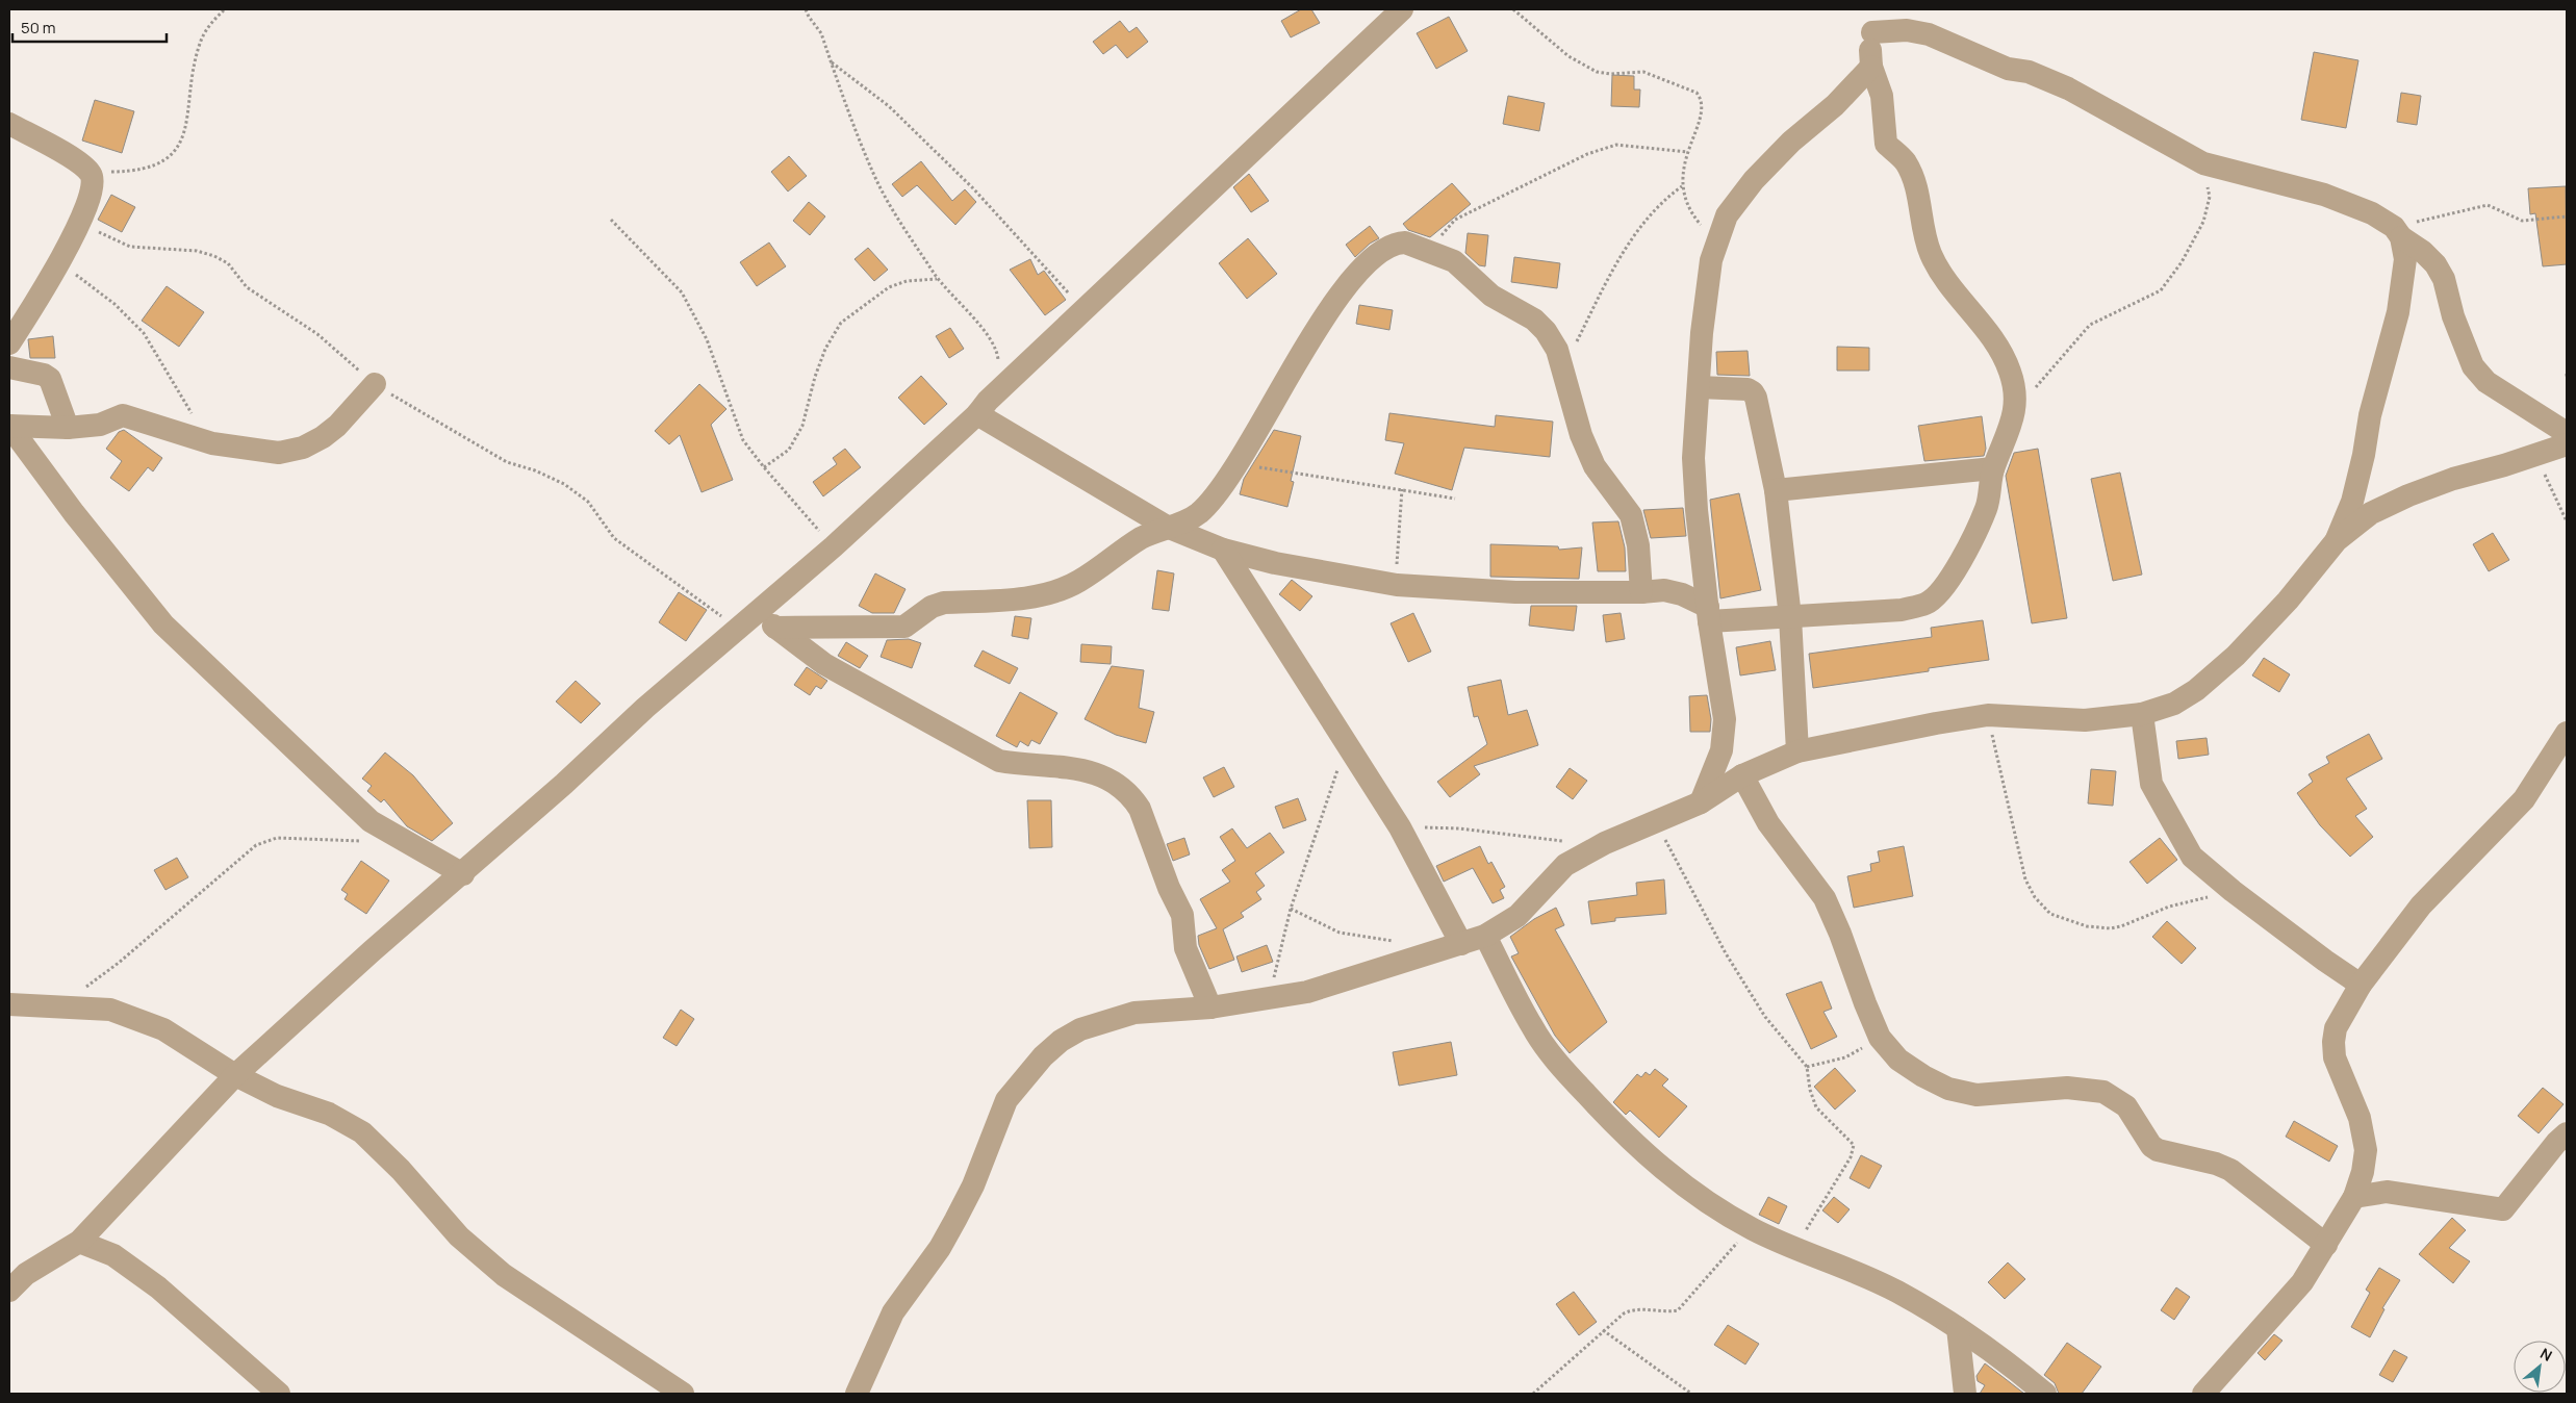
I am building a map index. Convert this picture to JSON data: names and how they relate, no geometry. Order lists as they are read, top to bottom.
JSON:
{
  "scale_bar": "50 m",
  "north": "top right"
}
